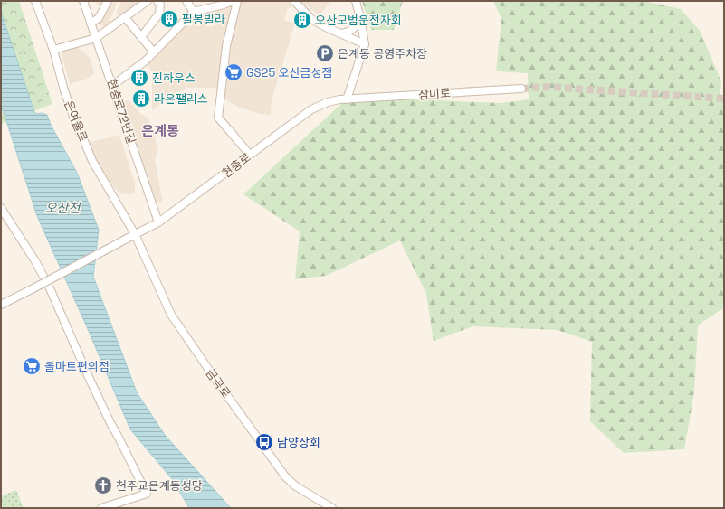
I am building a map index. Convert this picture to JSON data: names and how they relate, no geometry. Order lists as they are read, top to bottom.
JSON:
{
  "streets": {
    "street": [
      "삼미로",
      "현충로72번길",
      "은여울로",
      "현충로",
      "금곡로"
    ]
  },
  "crossings": [
    ["삼미로", "현충로"],
    ["현충로72번길", "현충로"],
    ["은여울로", "현충로"],
    ["은여울로", "금곡로"],
    ["현충로", "금곡로"]
  ],
  "districts": ["은계동"],
  "water": ["오산천"],
  "places": {
    "building": [
      "필봉빌라",
      "오산모범운전자회",
      "진하우스",
      "라온팰리스"
    ],
    "parking": ["은계동 공영주차장"],
    "supermarket": ["GS25 오산금성점", "올마트편의점"],
    "bus stop": ["남양상회"],
    "church": ["천주교은계동성당"]
  }
}
